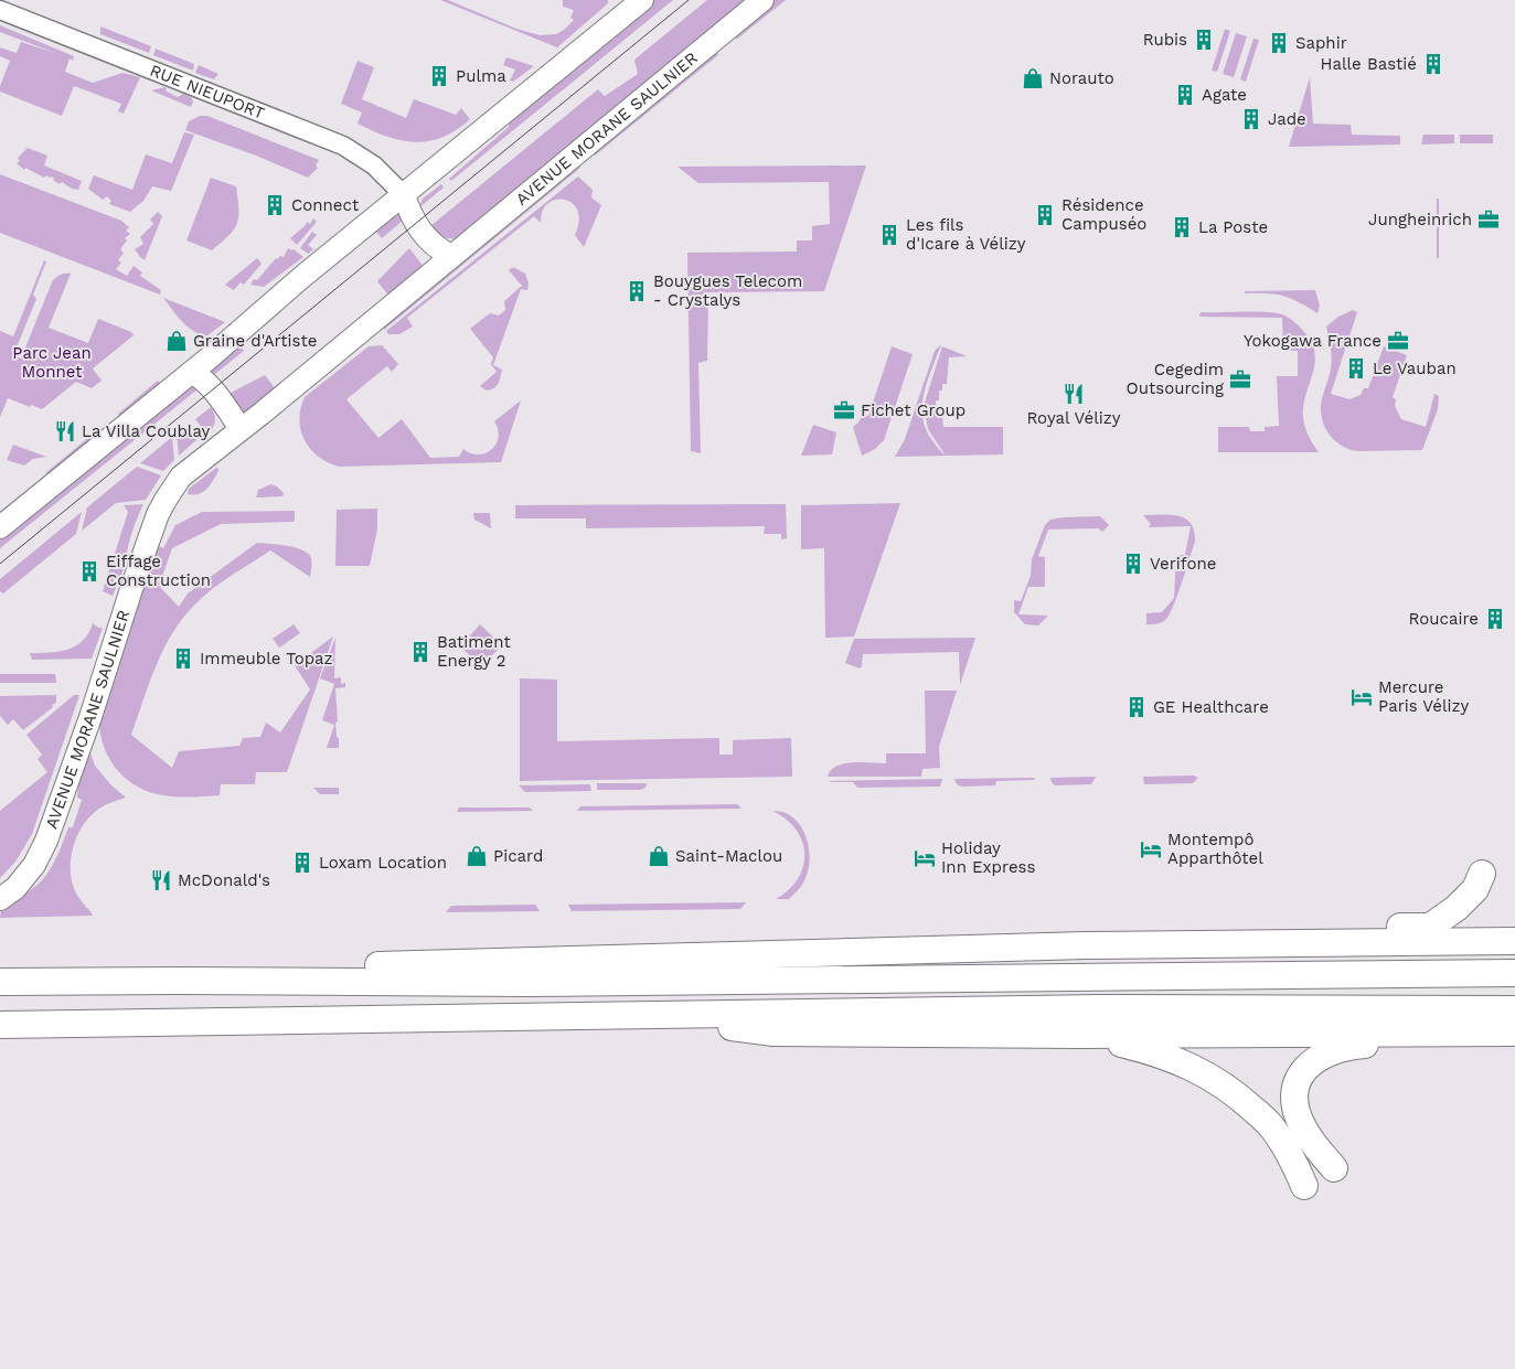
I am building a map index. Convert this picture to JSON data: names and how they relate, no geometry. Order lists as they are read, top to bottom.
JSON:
{
  "streets": {
    "main road": ["AVENUE MORANE SAULNIER"],
    "street": ["RUE NIEUPORT"]
  },
  "parks": ["Parc Jean Monnet"],
  "places": {
    "building": [
      "Rubis",
      "Saphir",
      "Halle Bastié",
      "Pulma",
      "Agate",
      "Jade",
      "Connect",
      "Résidence Campuséo",
      "La Poste",
      "Les fils d'Icare à Vélizy",
      "Bouygues Telecom - Crystalys",
      "Le Vauban",
      "Verifone",
      "Eiffage Construction",
      "Roucaire",
      "Batiment Energy 2",
      "Immeuble Topaz",
      "GE Healthcare",
      "Loxam Location"
    ],
    "shop": [
      "Norauto",
      "Graine d'Artiste",
      "Picard",
      "Saint-Maclou"
    ],
    "office": [
      "Jungheinrich",
      "Yokogawa France",
      "Cegedim Outsourcing",
      "Fichet Group"
    ],
    "restaurant": ["Royal Vélizy", "La Villa Coublay", "McDonald's"],
    "hotel": ["Mercure Paris Vélizy", "Montempô Apparthôtel", "Holiday Inn Express"]
  }
}
